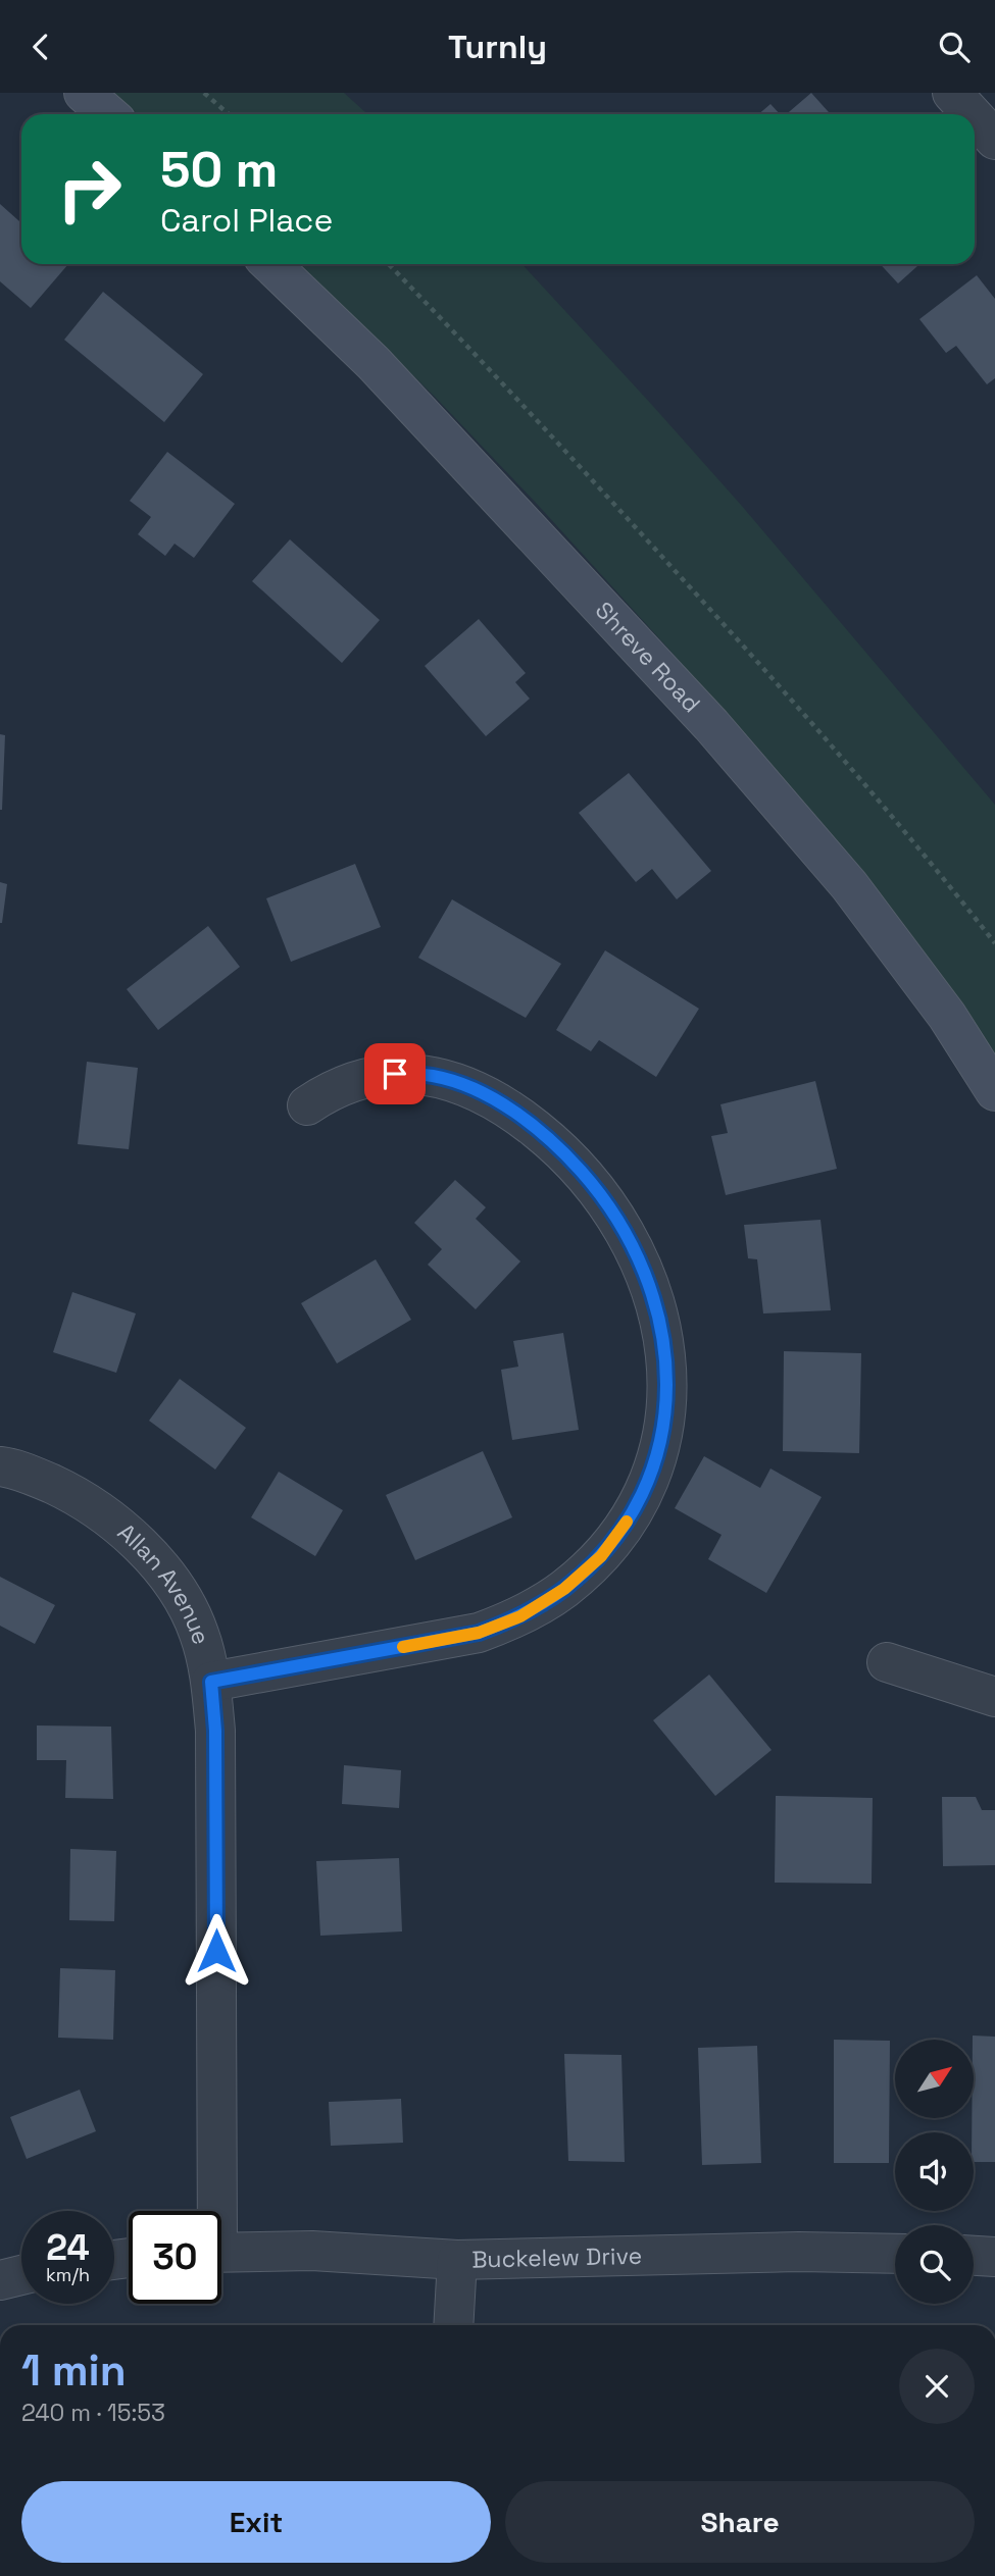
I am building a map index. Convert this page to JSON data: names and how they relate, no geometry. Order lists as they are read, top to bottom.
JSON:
{
  "streets": {
    "main road": ["Shreve Road"],
    "street": ["Allan Avenue", "Buckelew Drive"]
  },
  "north": "top right",
  "page": {
    "header": "Turnly",
    "turn": ["50 m", "Carol Place"],
    "speed": "24 km/h",
    "limit": "30",
    "heading": ["1 min", "240 m · 15:53"],
    "buttons": ["Exit", "Share"]
  }
}
